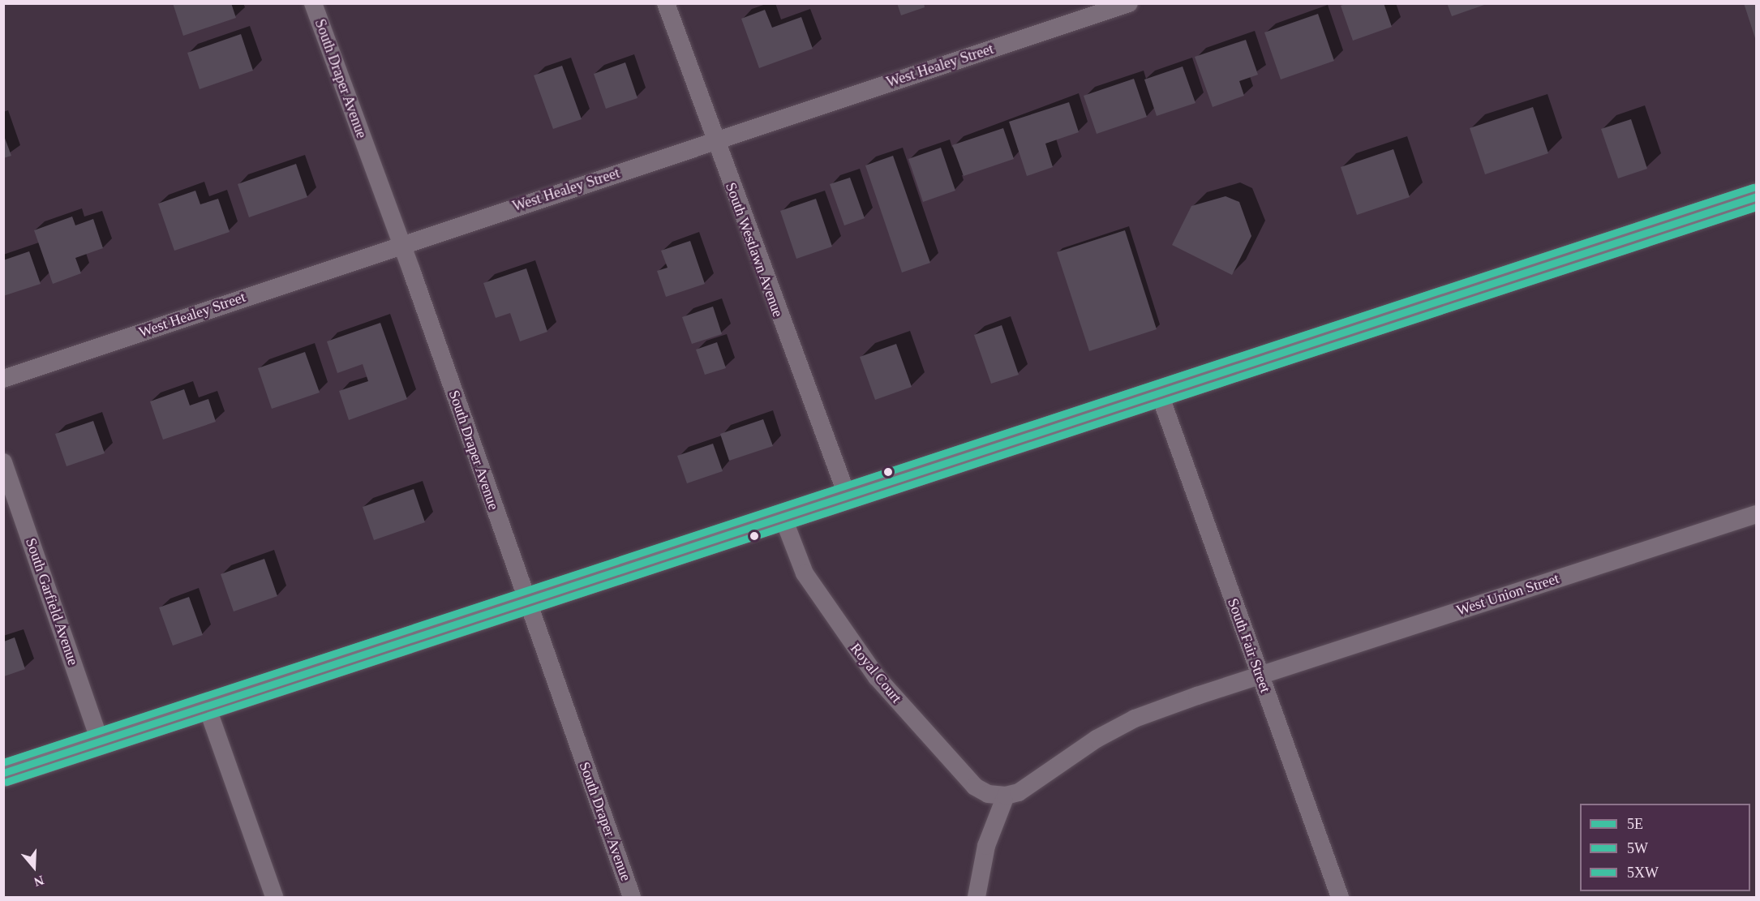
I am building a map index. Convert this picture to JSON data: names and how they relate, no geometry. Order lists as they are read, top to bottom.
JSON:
{
  "streets": {
    "street": [
      "West Healey Street",
      "South Draper Avenue",
      "South Westlawn Avenue",
      "West Union Street",
      "South Garfield Avenue",
      "South Fair Street",
      "Royal Court"
    ]
  },
  "crossings": [
    ["West Healey Street", "South Draper Avenue"],
    ["West Healey Street", "South Westlawn Avenue"],
    ["West Union Street", "South Fair Street"]
  ],
  "lines": ["transit line 5XW", "transit line 5E", "transit line 5W"],
  "legend": ["5E", "5W", "5XW"],
  "north": "bottom"
}
